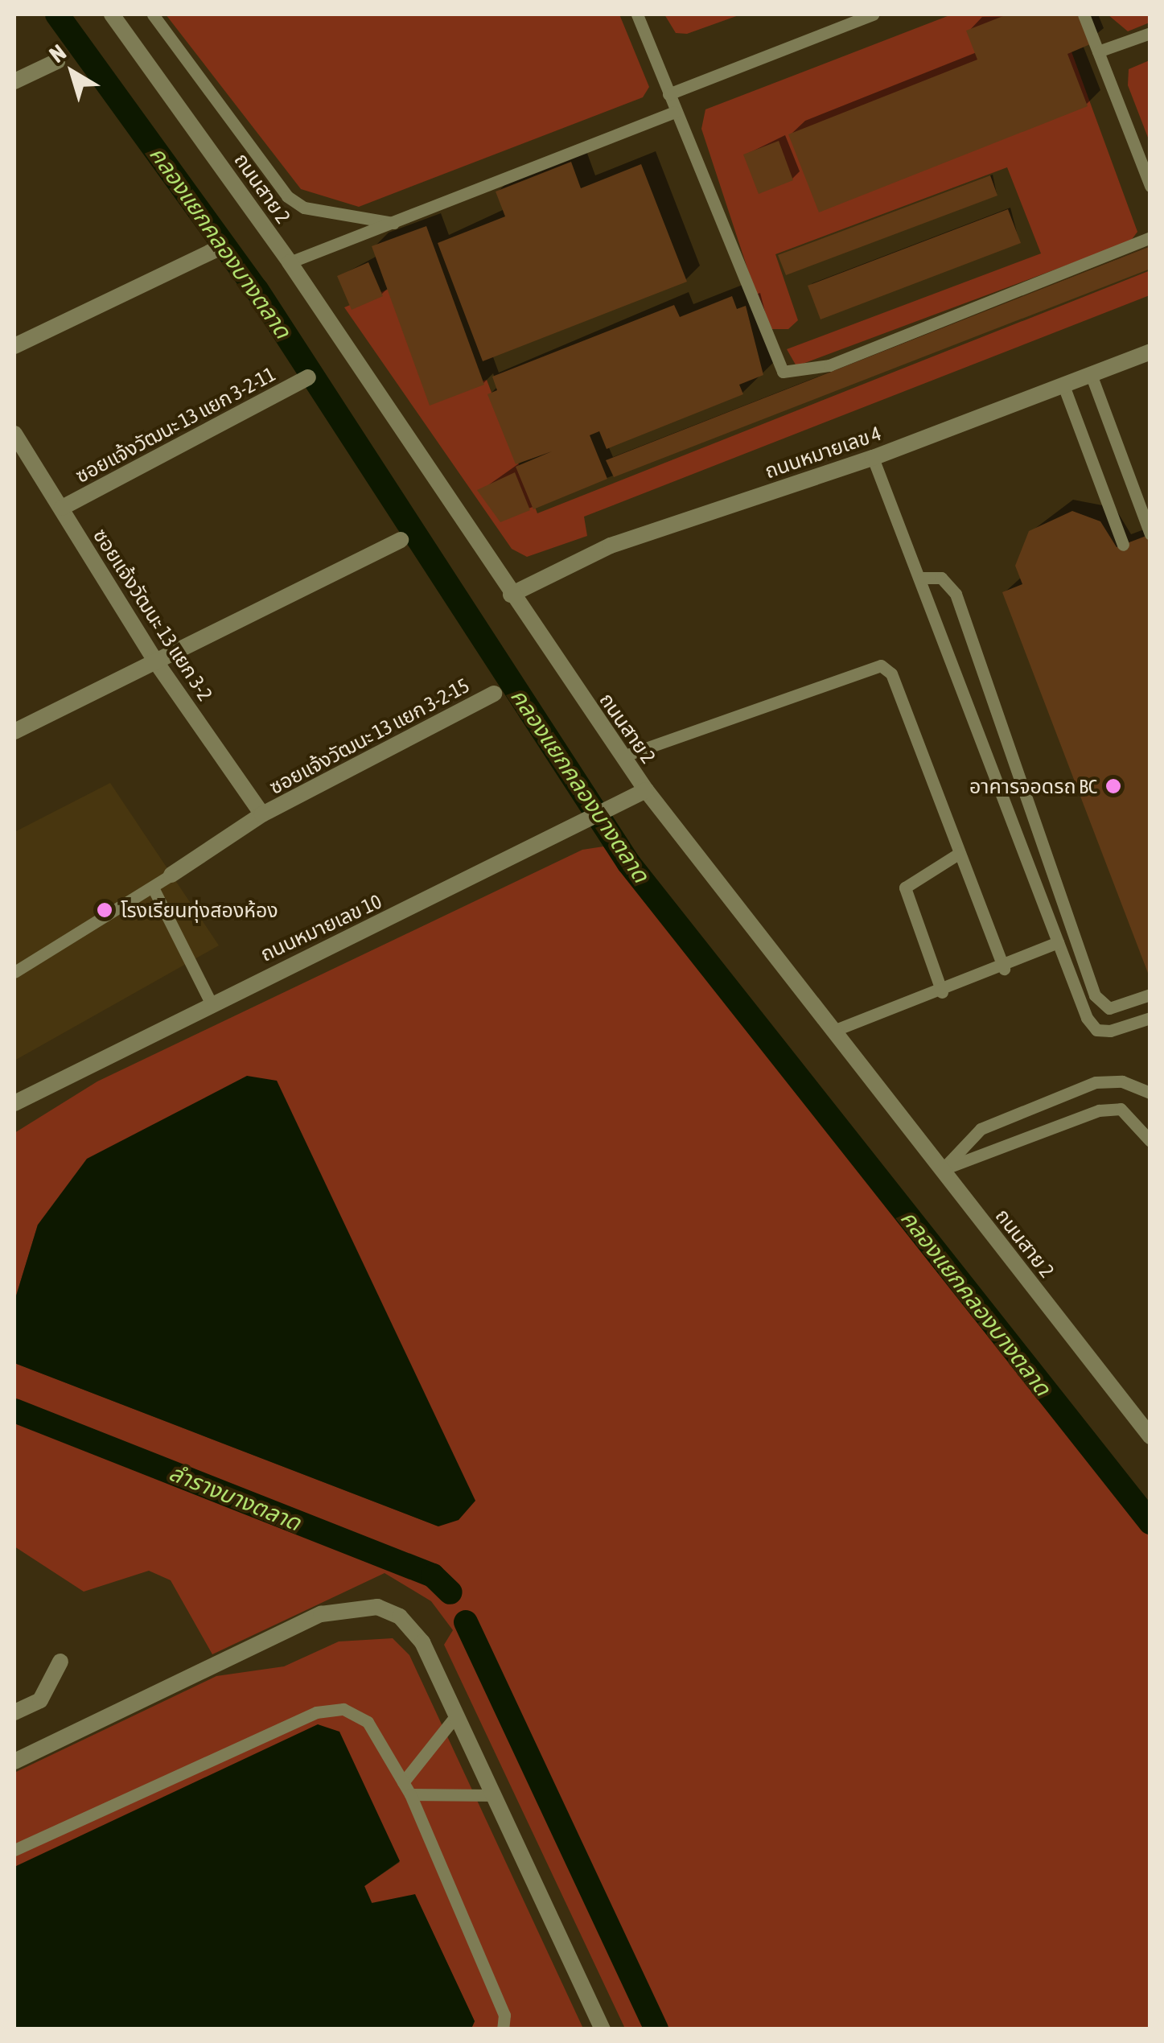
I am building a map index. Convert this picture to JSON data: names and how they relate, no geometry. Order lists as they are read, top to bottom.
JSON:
{
  "streets": {
    "street": [
      "ถนนสาย 2",
      "ซอยแจ้งวัฒนะ 13 แยก 3-2-11",
      "ถนนหมายเลข 4",
      "ซอยแจ้งวัฒนะ 13 แยก 3-2",
      "ซอยแจ้งวัฒนะ 13 แยก 3-2-15",
      "ถนนหมายเลข 10"
    ]
  },
  "crossings": [
    ["ถนนสาย 2", "ถนนหมายเลข 4"],
    ["ถนนสาย 2", "ถนนหมายเลข 10"],
    ["ซอยแจ้งวัฒนะ 13 แยก 3-2-11", "ซอยแจ้งวัฒนะ 13 แยก 3-2"],
    ["ซอยแจ้งวัฒนะ 13 แยก 3-2", "ซอยแจ้งวัฒนะ 13 แยก 3-2-15"]
  ],
  "water": ["คลองแยกคลองบางตลาด", "ลำรางบางตลาด"],
  "places": ["อาคารจอดรถ BC", "โรงเรียนทุ่งสองห้อง"],
  "north": "top left"
}
